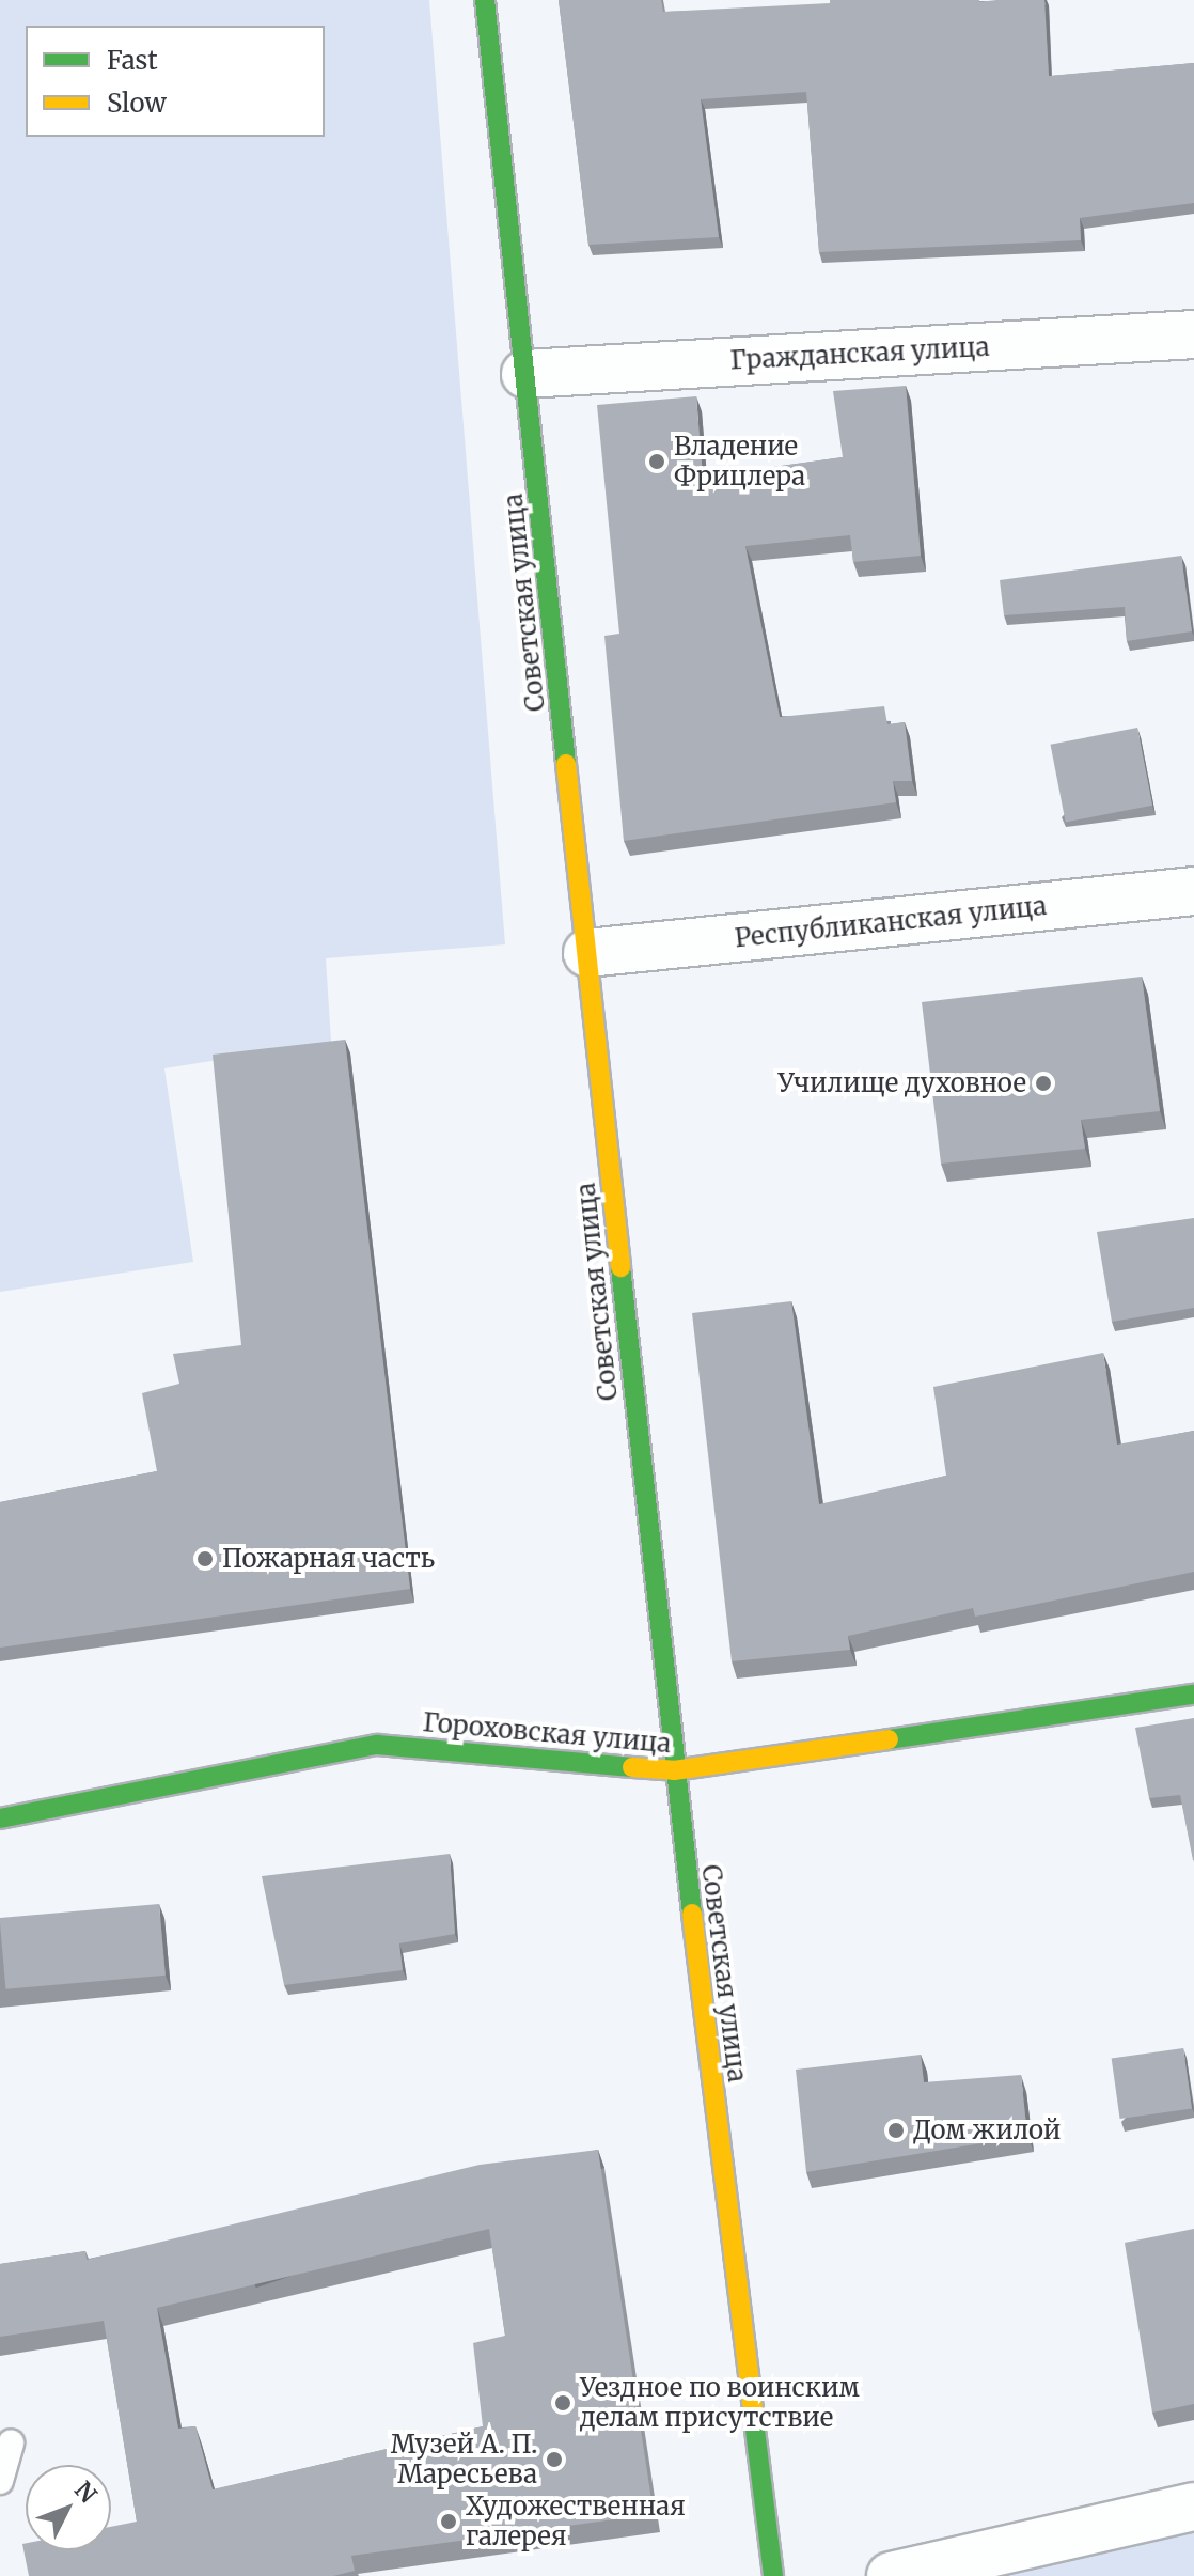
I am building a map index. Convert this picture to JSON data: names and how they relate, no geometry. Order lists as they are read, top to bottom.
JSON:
{
  "streets": {
    "street": [
      "Гражданская улица",
      "Советская улица",
      "Республиканская улица",
      "Гороховская улица"
    ]
  },
  "crossings": [
    ["Гражданская улица", "Советская улица"],
    ["Советская улица", "Республиканская улица"],
    ["Советская улица", "Гороховская улица"]
  ],
  "places": [
    "Владение Фрицлера",
    "Училище духовное",
    "Пожарная часть",
    "Дом жилой",
    "Уездное по воинским делам присутствие",
    "Музей А. П. Маресьева",
    "Художественная галерея"
  ],
  "legend": ["Fast", "Slow"],
  "north": "top right"
}
